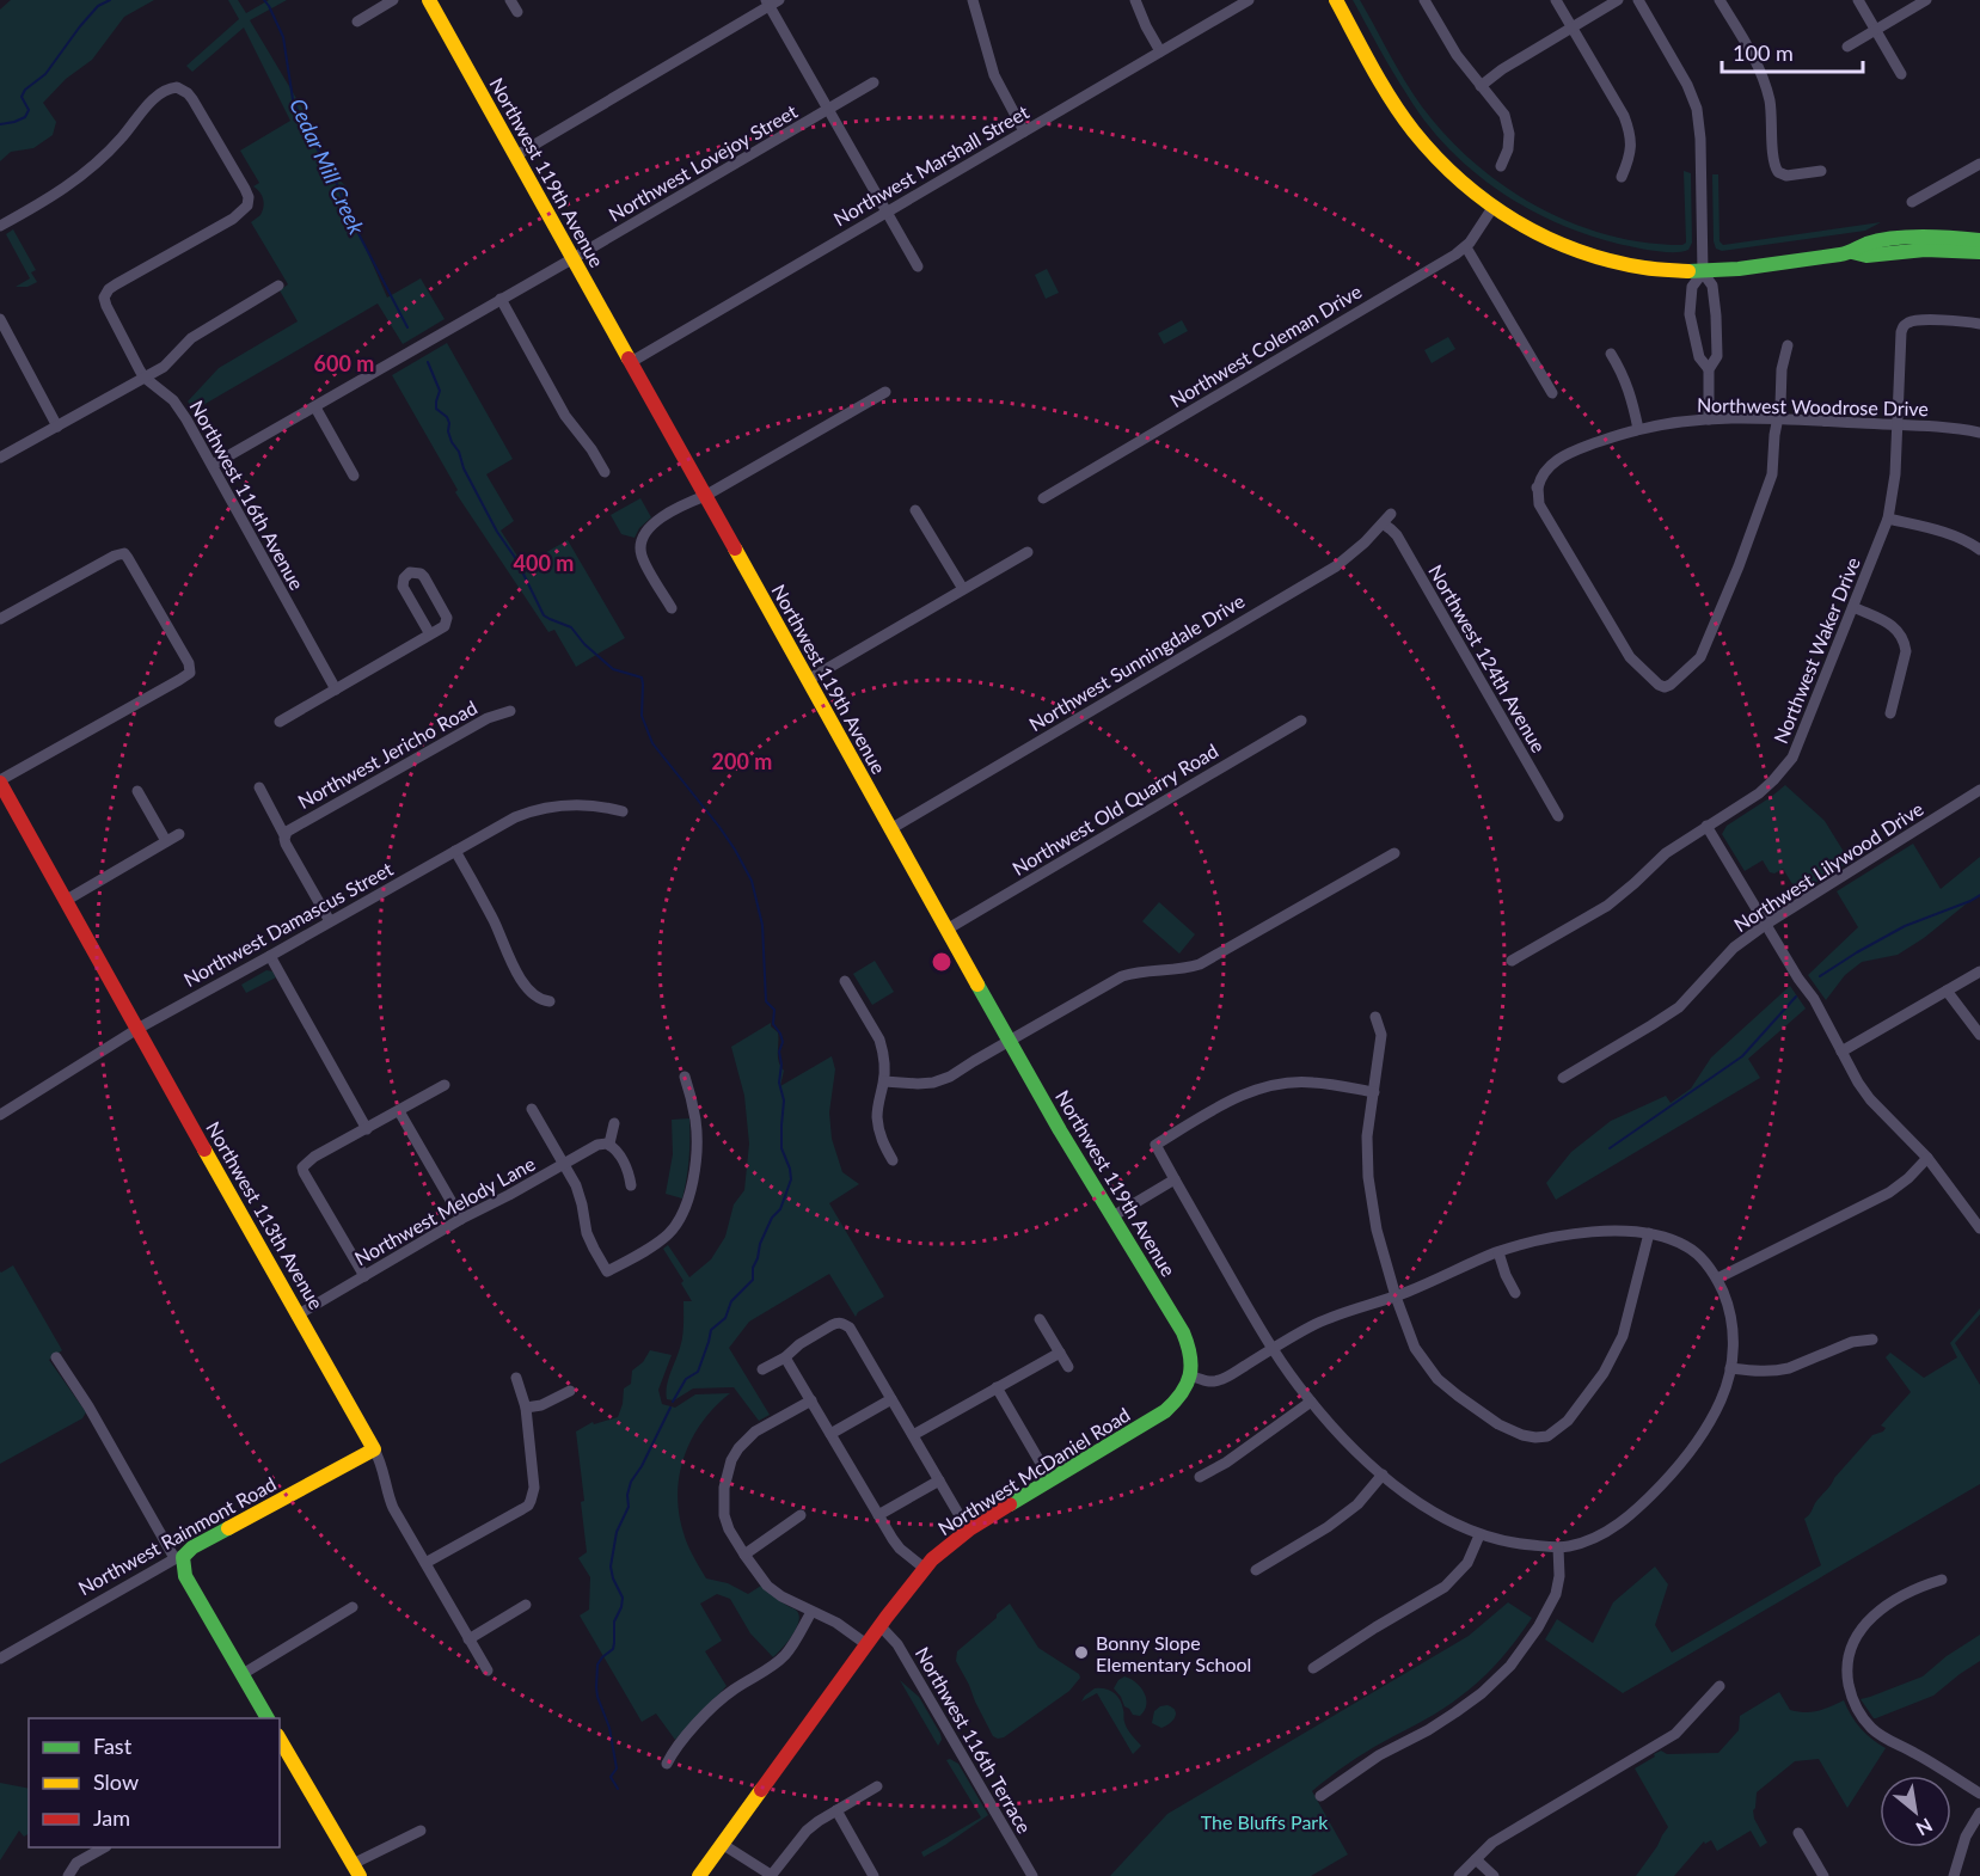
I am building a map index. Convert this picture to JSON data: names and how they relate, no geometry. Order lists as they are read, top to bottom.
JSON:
{
  "streets": {
    "street": [
      "Northwest Lovejoy Street",
      "Northwest Marshall Street",
      "Northwest 119th Avenue",
      "Northwest Coleman Drive",
      "Northwest Woodrose Drive",
      "Northwest 116th Avenue",
      "Northwest Waker Drive",
      "Northwest 124th Avenue",
      "Northwest Sunningdale Drive",
      "Northwest Jericho Road",
      "Northwest Old Quarry Road",
      "Northwest Lilywood Drive",
      "Northwest Damascus Street",
      "Northwest Melody Lane",
      "Northwest 113th Avenue",
      "Northwest McDaniel Road",
      "Northwest Rainmont Road",
      "Northwest 116th Terrace"
    ]
  },
  "crossings": [
    ["Northwest Lovejoy Street", "Northwest 119th Avenue"],
    ["Northwest Lovejoy Street", "Northwest 116th Avenue"],
    ["Northwest Marshall Street", "Northwest 119th Avenue"],
    ["Northwest 119th Avenue", "Northwest Sunningdale Drive"],
    ["Northwest 119th Avenue", "Northwest Old Quarry Road"],
    ["Northwest 119th Avenue", "Northwest McDaniel Road"],
    ["Northwest Woodrose Drive", "Northwest Waker Drive"],
    ["Northwest 124th Avenue", "Northwest Sunningdale Drive"],
    ["Northwest Jericho Road", "Northwest Damascus Street"],
    ["Northwest Damascus Street", "Northwest 113th Avenue"],
    ["Northwest Melody Lane", "Northwest 113th Avenue"],
    ["Northwest 113th Avenue", "Northwest Rainmont Road"],
    ["Northwest McDaniel Road", "Northwest 116th Terrace"]
  ],
  "water": ["Cedar Mill Creek"],
  "parks": ["The Bluffs Park"],
  "places": ["Bonny Slope Elementary School"],
  "legend": ["Fast", "Slow", "Jam"],
  "scale_bar": "100 m",
  "north": "bottom right",
  "rings": ["600 m", "400 m", "200 m"]
}
